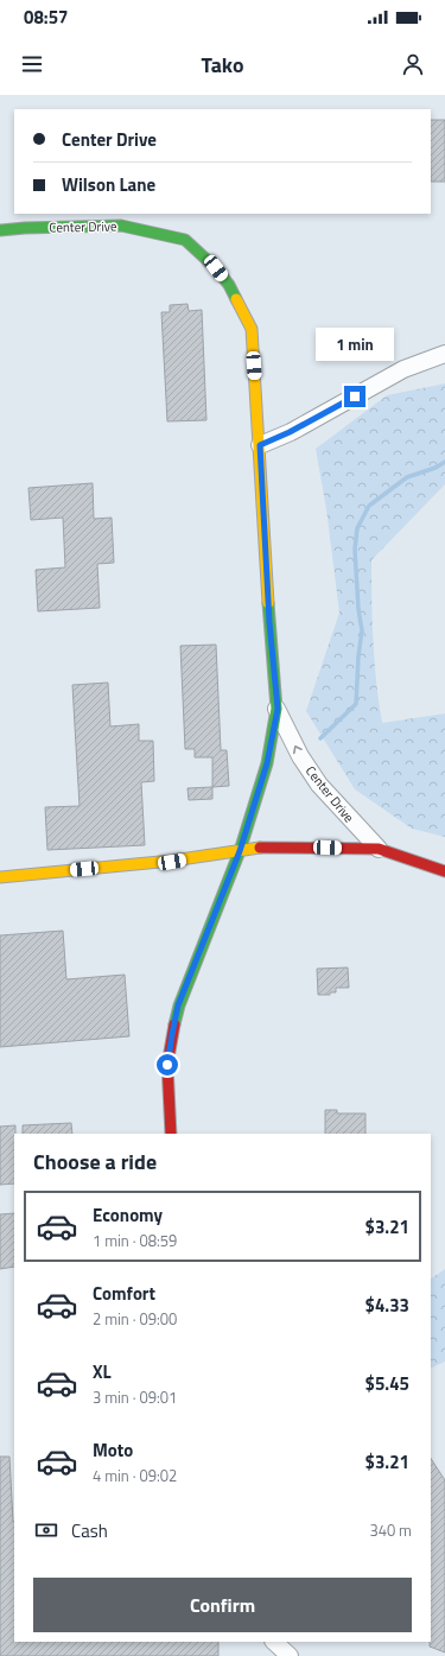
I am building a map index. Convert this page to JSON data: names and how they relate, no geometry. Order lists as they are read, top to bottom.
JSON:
{
  "streets": {
    "street": ["Center Drive"]
  },
  "page": {
    "status": "08:57",
    "header": "Tako",
    "banner": ["Center Drive", "Wilson Lane"],
    "bubble": "1 min",
    "heading": "Choose a ride",
    "list": [
      {
        "name": "Economy",
        "note": "1 min · 08:59",
        "value": "$3.21"
      },
      {
        "name": "Comfort",
        "note": "2 min · 09:00",
        "value": "$4.33"
      },
      {
        "name": "XL",
        "note": "3 min · 09:01",
        "value": "$5.45"
      },
      {
        "name": "Moto",
        "note": "4 min · 09:02",
        "value": "$3.21"
      }
    ],
    "pay": ["Cash", "340 m"],
    "buttons": "Confirm"
  }
}
